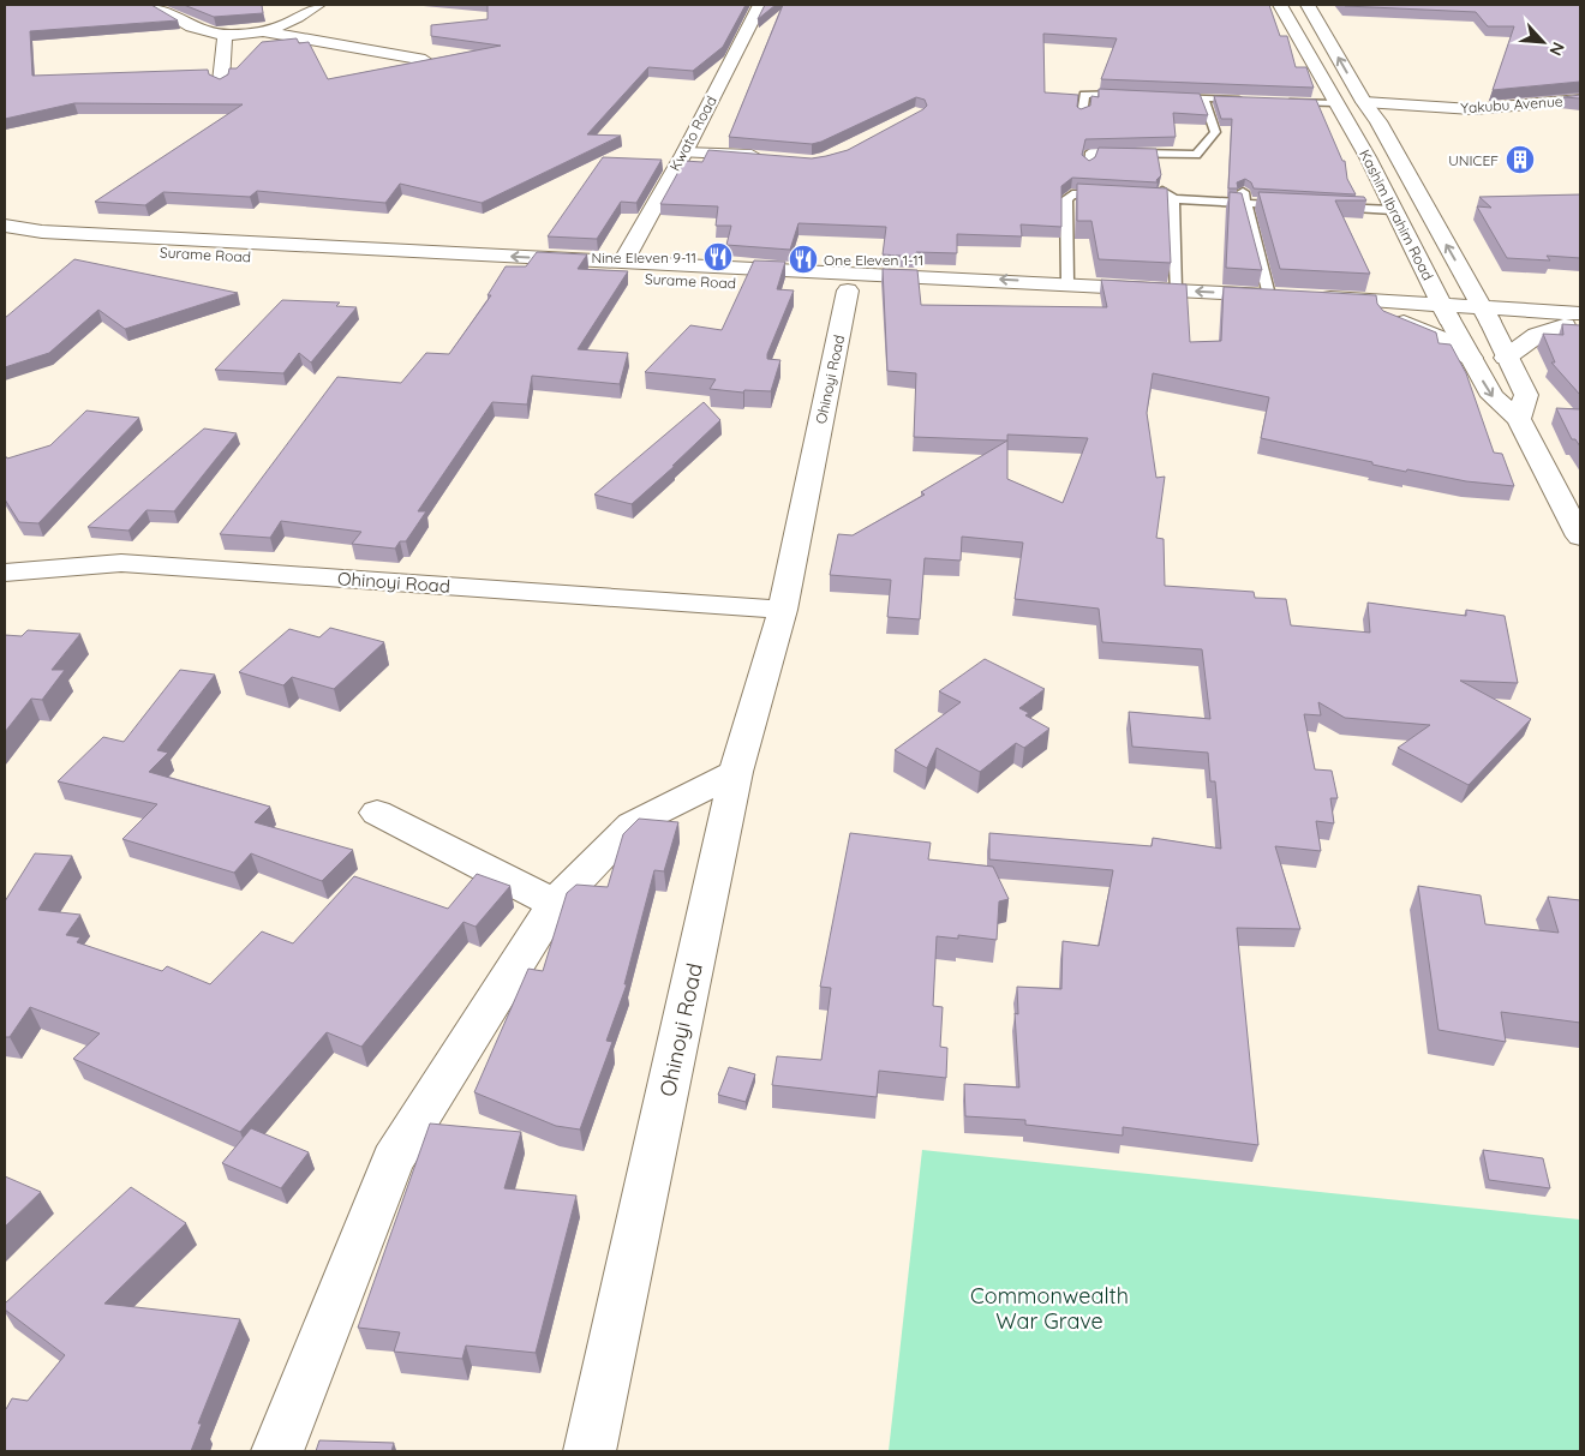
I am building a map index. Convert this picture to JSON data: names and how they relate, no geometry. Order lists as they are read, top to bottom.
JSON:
{
  "streets": {
    "street": [
      "Yakubu Avenue",
      "Kwato Road",
      "Kashim Ibrahim Road",
      "Surame Road",
      "Ohinoyi Road"
    ]
  },
  "crossings": [
    ["Yakubu Avenue", "Kashim Ibrahim Road"],
    ["Kwato Road", "Surame Road"],
    ["Kashim Ibrahim Road", "Surame Road"],
    ["Surame Road", "Ohinoyi Road"]
  ],
  "parks": ["Commonwealth War Grave"],
  "places": {
    "building": ["UNICEF"],
    "restaurant": ["Nine Eleven 9-11", "One Eleven 1-11"]
  },
  "north": "bottom right"
}
